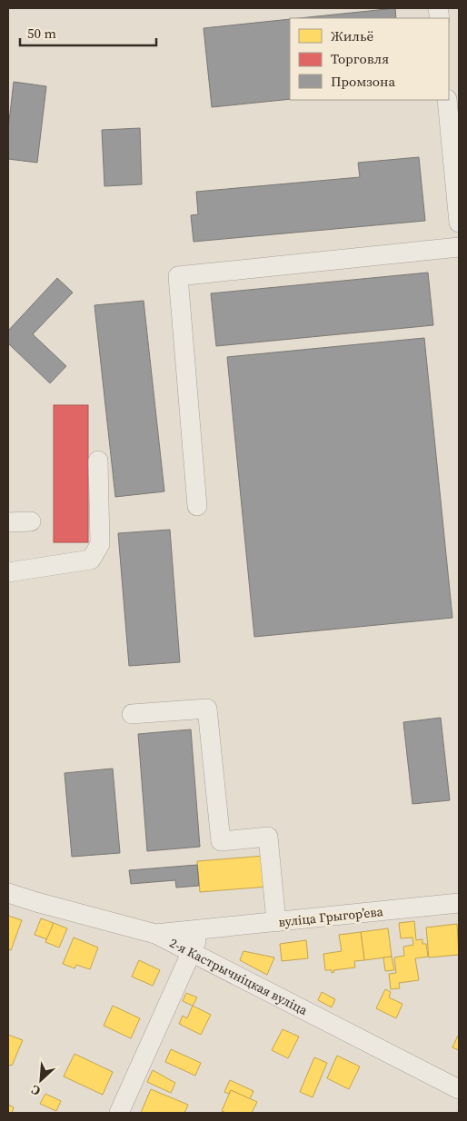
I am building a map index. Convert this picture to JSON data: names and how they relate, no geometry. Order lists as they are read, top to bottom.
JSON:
{
  "streets": {
    "street": ["вуліца Грыгорʼева", "2-я Кастрычніцкая вуліца"]
  },
  "crossings": [
    ["вуліца Грыгорʼева", "2-я Кастрычніцкая вуліца"]
  ],
  "legend": ["Жильё", "Торговля", "Промзона"],
  "scale_bar": "50 m",
  "north": "bottom left"
}
